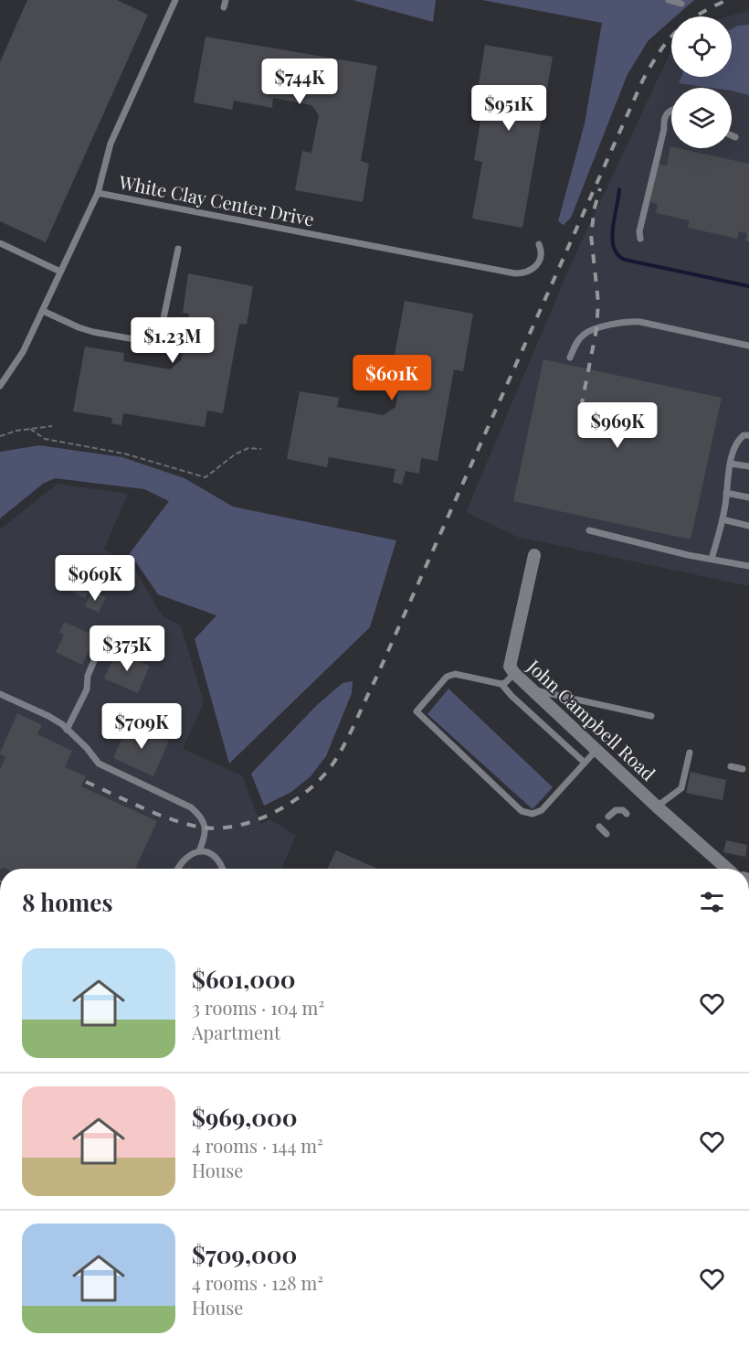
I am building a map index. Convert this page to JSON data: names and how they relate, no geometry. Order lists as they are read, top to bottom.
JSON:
{
  "streets": {
    "street": ["John Campbell Road"],
    "lane": ["White Clay Center Drive"]
  },
  "page": {
    "price": [
      "$744K",
      "$951K",
      "$1.23M",
      "$601K",
      "$969K",
      "$969K",
      "$375K",
      "$709K"
    ],
    "heading": "8 homes",
    "list": [
      {
        "name": "$601,000",
        "note": "3 rooms · 104 m² · Apartment"
      },
      {
        "name": "$969,000",
        "note": "4 rooms · 144 m² · House"
      },
      {
        "name": "$709,000",
        "note": "4 rooms · 128 m² · House"
      }
    ]
  }
}
